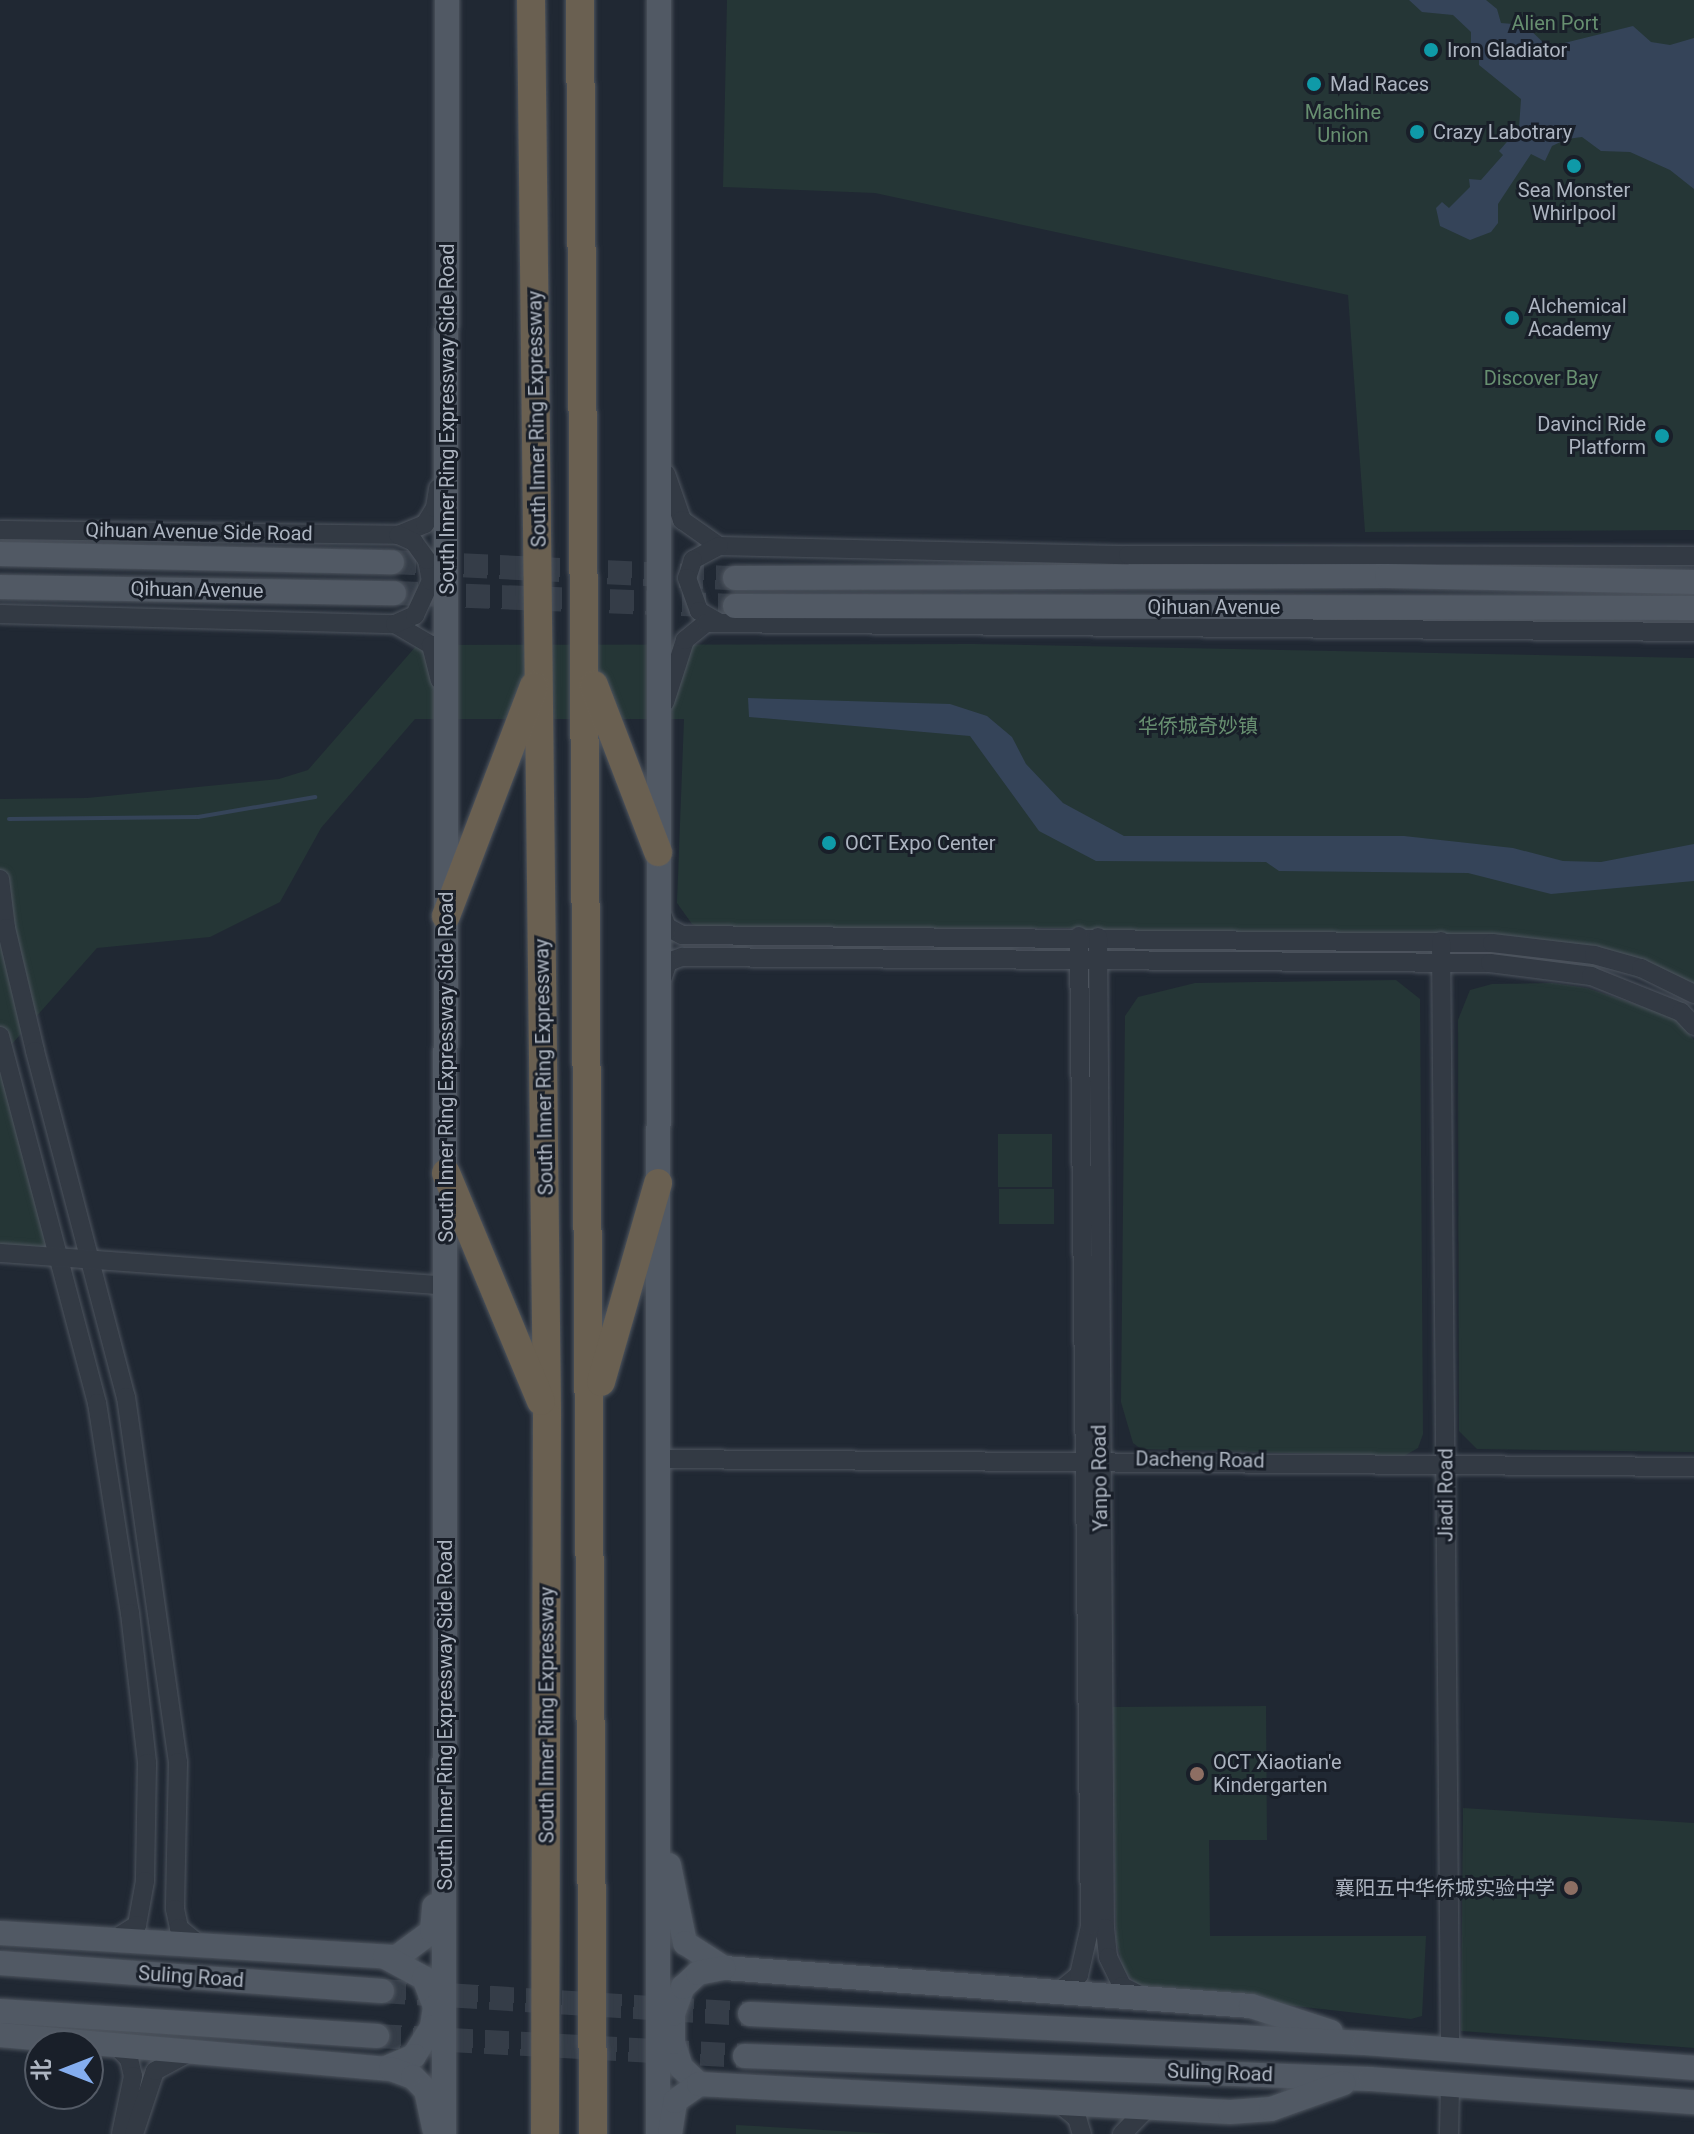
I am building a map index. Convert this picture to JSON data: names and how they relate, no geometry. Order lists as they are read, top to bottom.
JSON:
{
  "streets": {
    "highway": ["South Inner Ring Expressway"],
    "main road": ["South Inner Ring Expressway Side Road", "Qihuan Avenue", "Suling Road"],
    "street": [
      "Qihuan Avenue Side Road",
      "Dacheng Road",
      "Yanpo Road",
      "Jiadi Road"
    ]
  },
  "crossings": [
    ["Dacheng Road", "Yanpo Road"],
    ["Dacheng Road", "Jiadi Road"],
    ["Jiadi Road", "Suling Road"]
  ],
  "parks": [
    "Alien Port",
    "Machine Union",
    "Discover Bay",
    "华侨城奇妙镇"
  ],
  "places": [
    "Iron Gladiator",
    "Mad Races",
    "Crazy Labotrary",
    "Sea Monster Whirlpool",
    "Alchemical Academy",
    "Davinci Ride Platform",
    "OCT Expo Center",
    "OCT Xiaotian'e Kindergarten",
    "襄阳五中华侨城实验中学"
  ],
  "north": "left"
}
